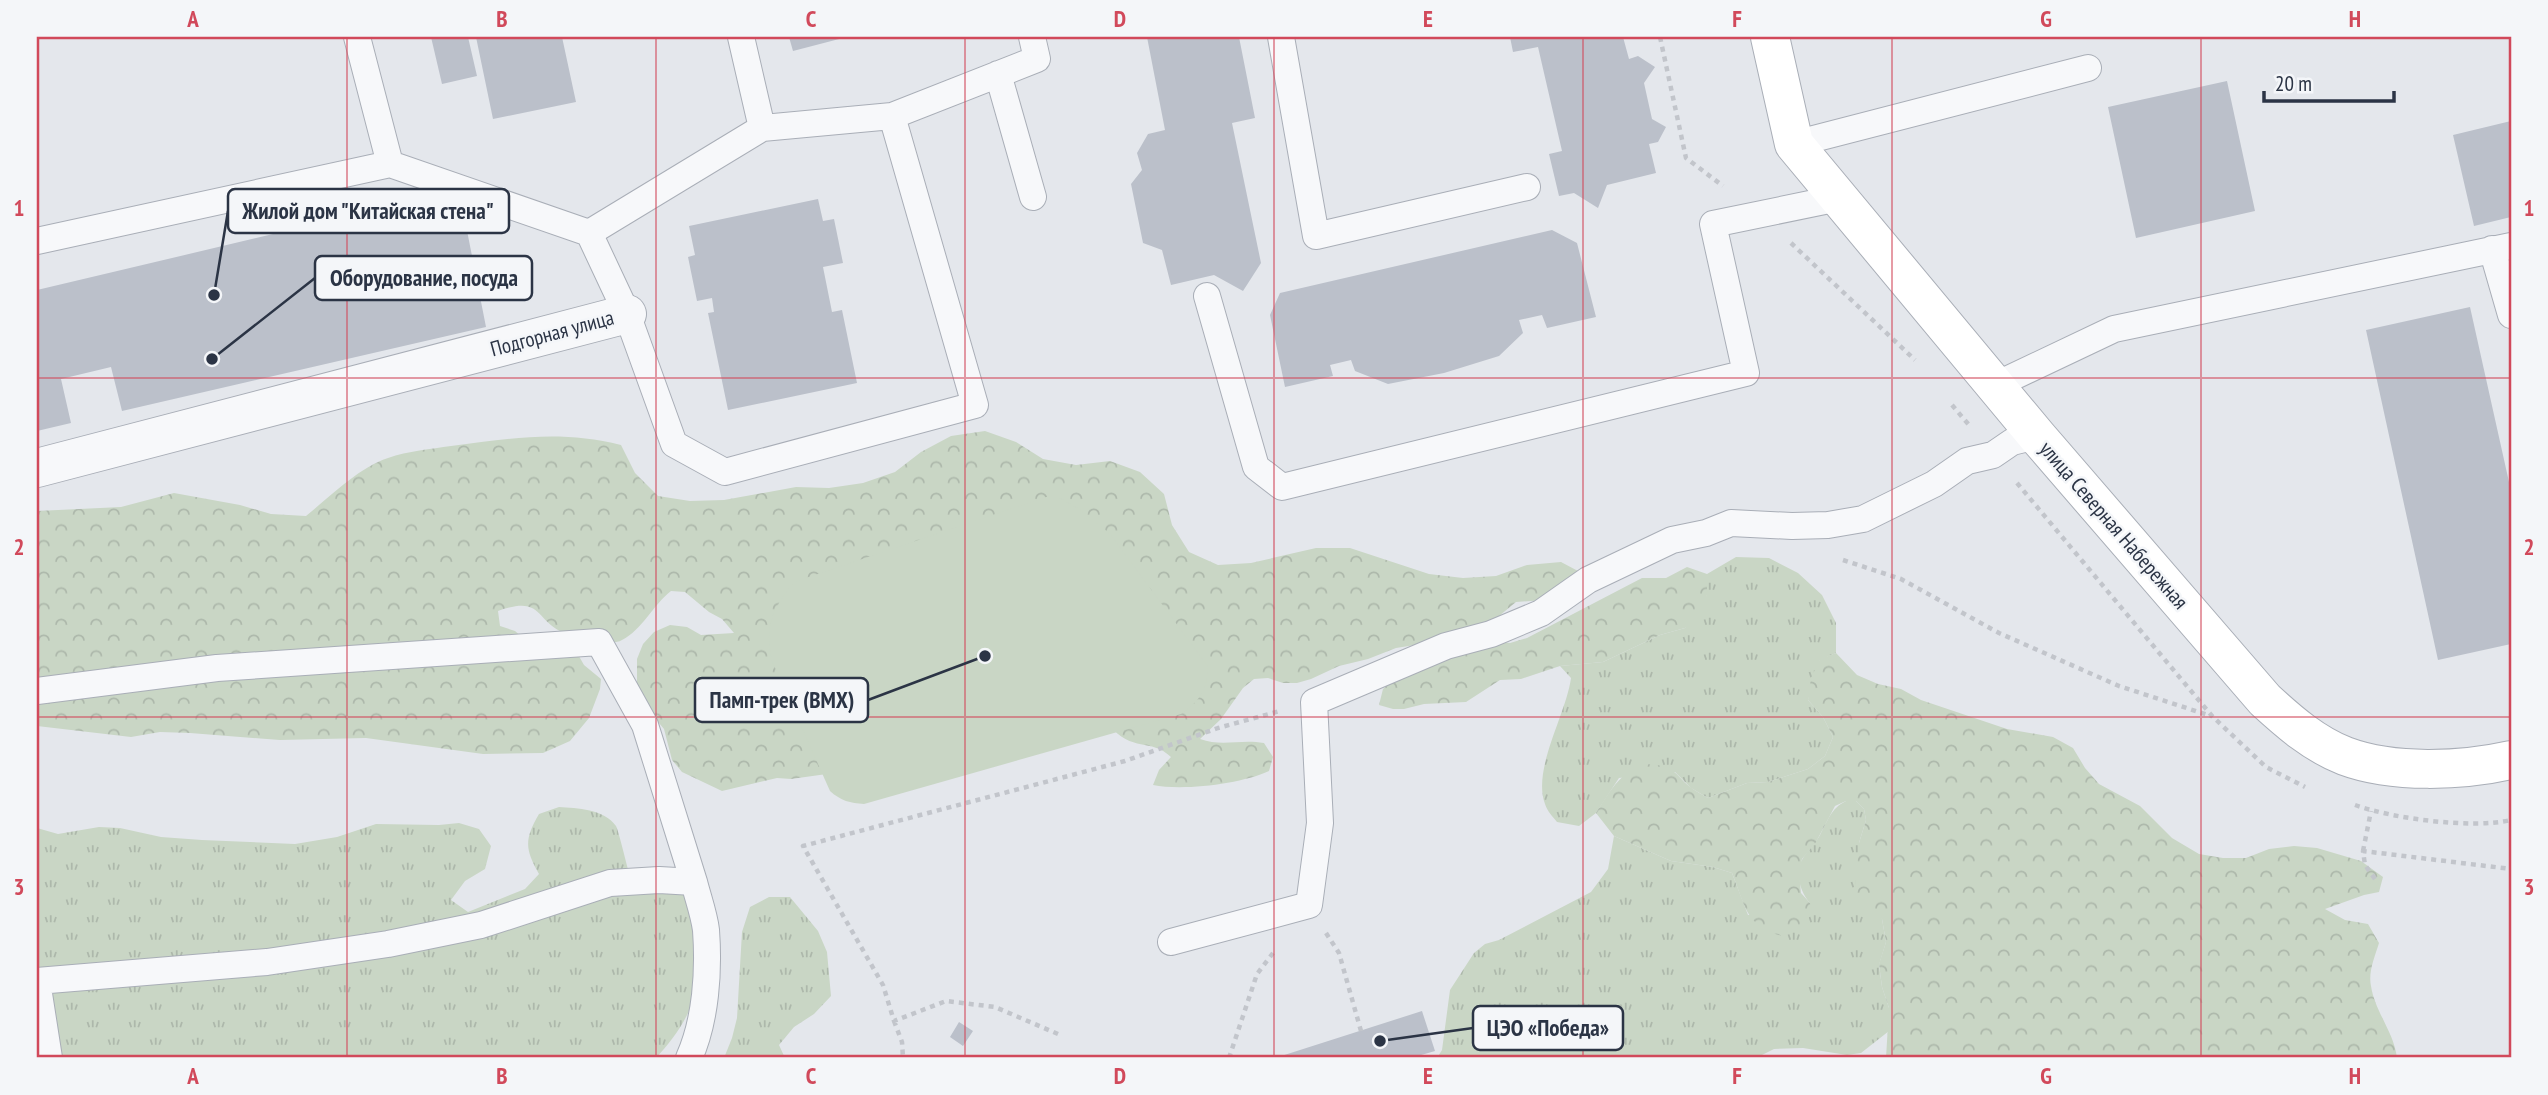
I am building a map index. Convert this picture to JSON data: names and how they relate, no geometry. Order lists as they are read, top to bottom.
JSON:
{
  "streets": {
    "street": ["Подгорная улица", "улица Северная Набережная"]
  },
  "places": [
    "Жилой дом \"Китайская стена\"",
    "Оборудование, посуда",
    "Памп-трек (BMX)",
    "ЦЭО «Победа»"
  ],
  "scale_bar": "20 m",
  "grid": {
    "columns": [
      "A",
      "B",
      "C",
      "D",
      "E",
      "F",
      "G",
      "H"
    ],
    "rows": ["1", "2", "3"]
  }
}
